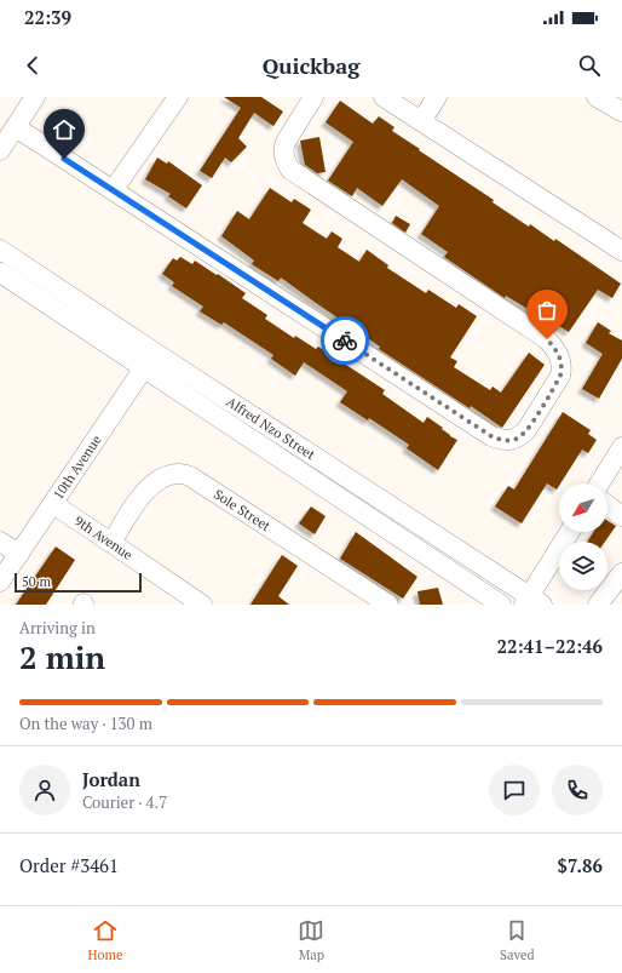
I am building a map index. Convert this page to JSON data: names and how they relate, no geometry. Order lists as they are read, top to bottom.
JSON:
{
  "streets": {
    "street": [
      "Alfred Nzo Street",
      "10th Avenue",
      "Sole Street",
      "9th Avenue"
    ]
  },
  "crossings": [
    ["Alfred Nzo Street", "10th Avenue"],
    ["10th Avenue", "9th Avenue"],
    ["Sole Street", "9th Avenue"]
  ],
  "scale_bar": "50 m",
  "north": "bottom left",
  "page": {
    "status": "22:39",
    "header": "Quickbag",
    "scale": "50 m",
    "heading": ["2 min", "Arriving in", "22:41–22:46"],
    "panel": [
      "Jordan",
      "Courier · 4.7",
      "Order #3461",
      "$7.86"
    ],
    "bar": "On the way · 130 m",
    "tabs": ["Home", "Map", "Saved"]
  }
}
